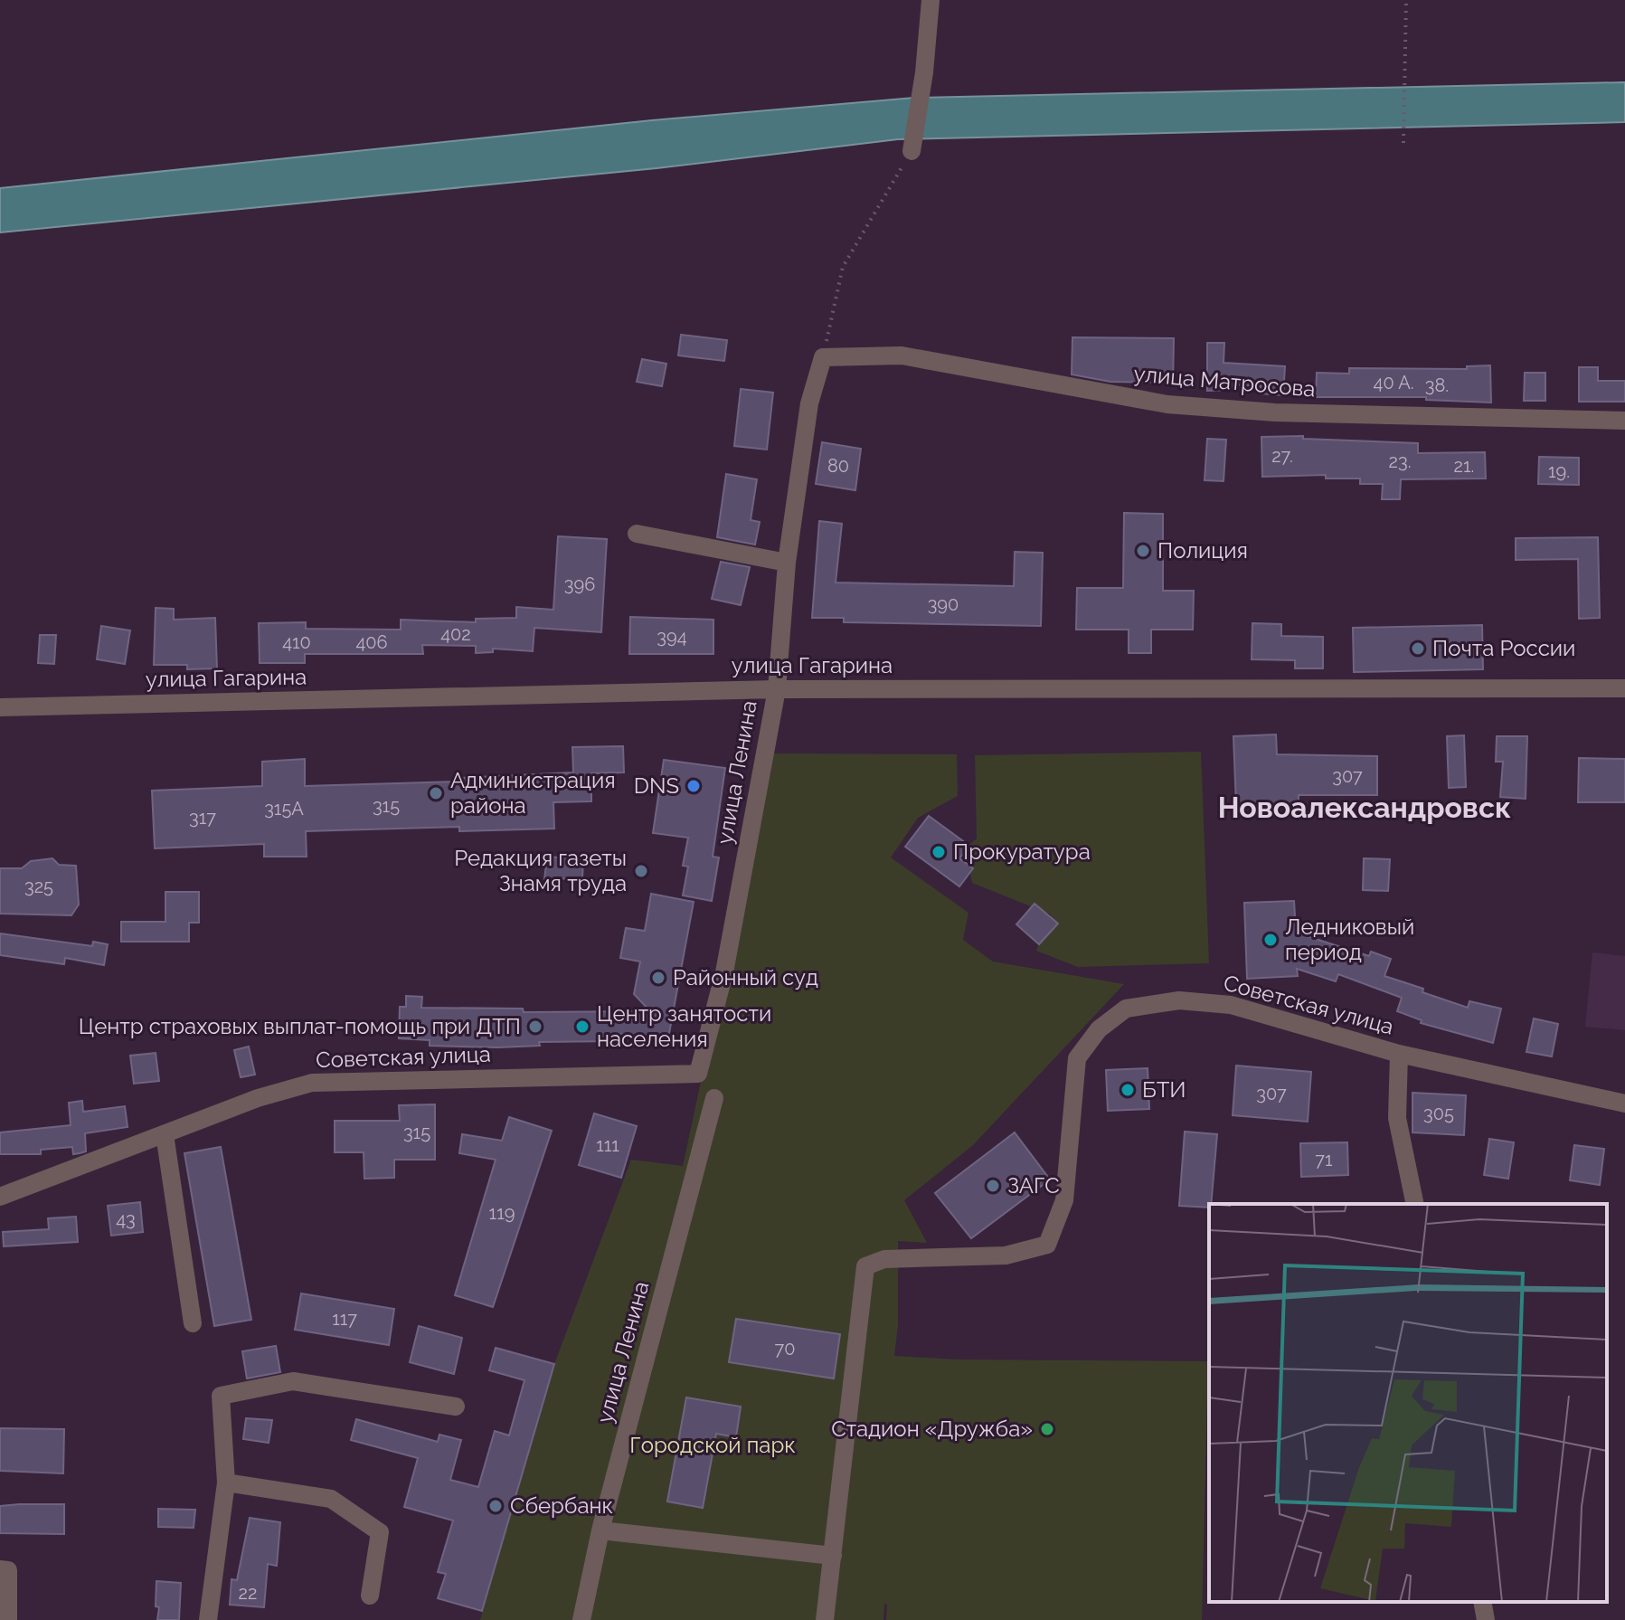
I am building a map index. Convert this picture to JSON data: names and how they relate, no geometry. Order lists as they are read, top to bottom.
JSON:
{
  "streets": {
    "street": [
      "улица Матросова",
      "улица Гагарина",
      "улица Ленина",
      "Советская улица"
    ]
  },
  "crossings": [
    ["улица Матросова", "улица Ленина"],
    ["улица Гагарина", "улица Ленина"],
    ["улица Ленина", "Советская улица"]
  ],
  "districts": ["Новоалександровск"],
  "parks": ["Городской парк"],
  "places": [
    "Полиция",
    "Почта России",
    "DNS",
    "Администрация района",
    "Прокуратура",
    "Редакция газеты Знамя труда",
    "Ледниковый период",
    "Районный суд",
    "Центр страховых выплат-помощь при ДТП",
    "Центр занятости населения",
    "БТИ",
    "ЗАГС",
    "Стадион «Дружба»",
    "Сбербанк"
  ],
  "house_numbers": [
    "40 А.",
    "38.",
    "27.",
    "23.",
    "80",
    "21.",
    "19.",
    "396",
    "390",
    "402",
    "394",
    "410",
    "406",
    "307",
    "315",
    "315А",
    "317",
    "325",
    "307",
    "305",
    "315",
    "111",
    "71",
    "119",
    "43",
    "117",
    "70",
    "22"
  ]
}
